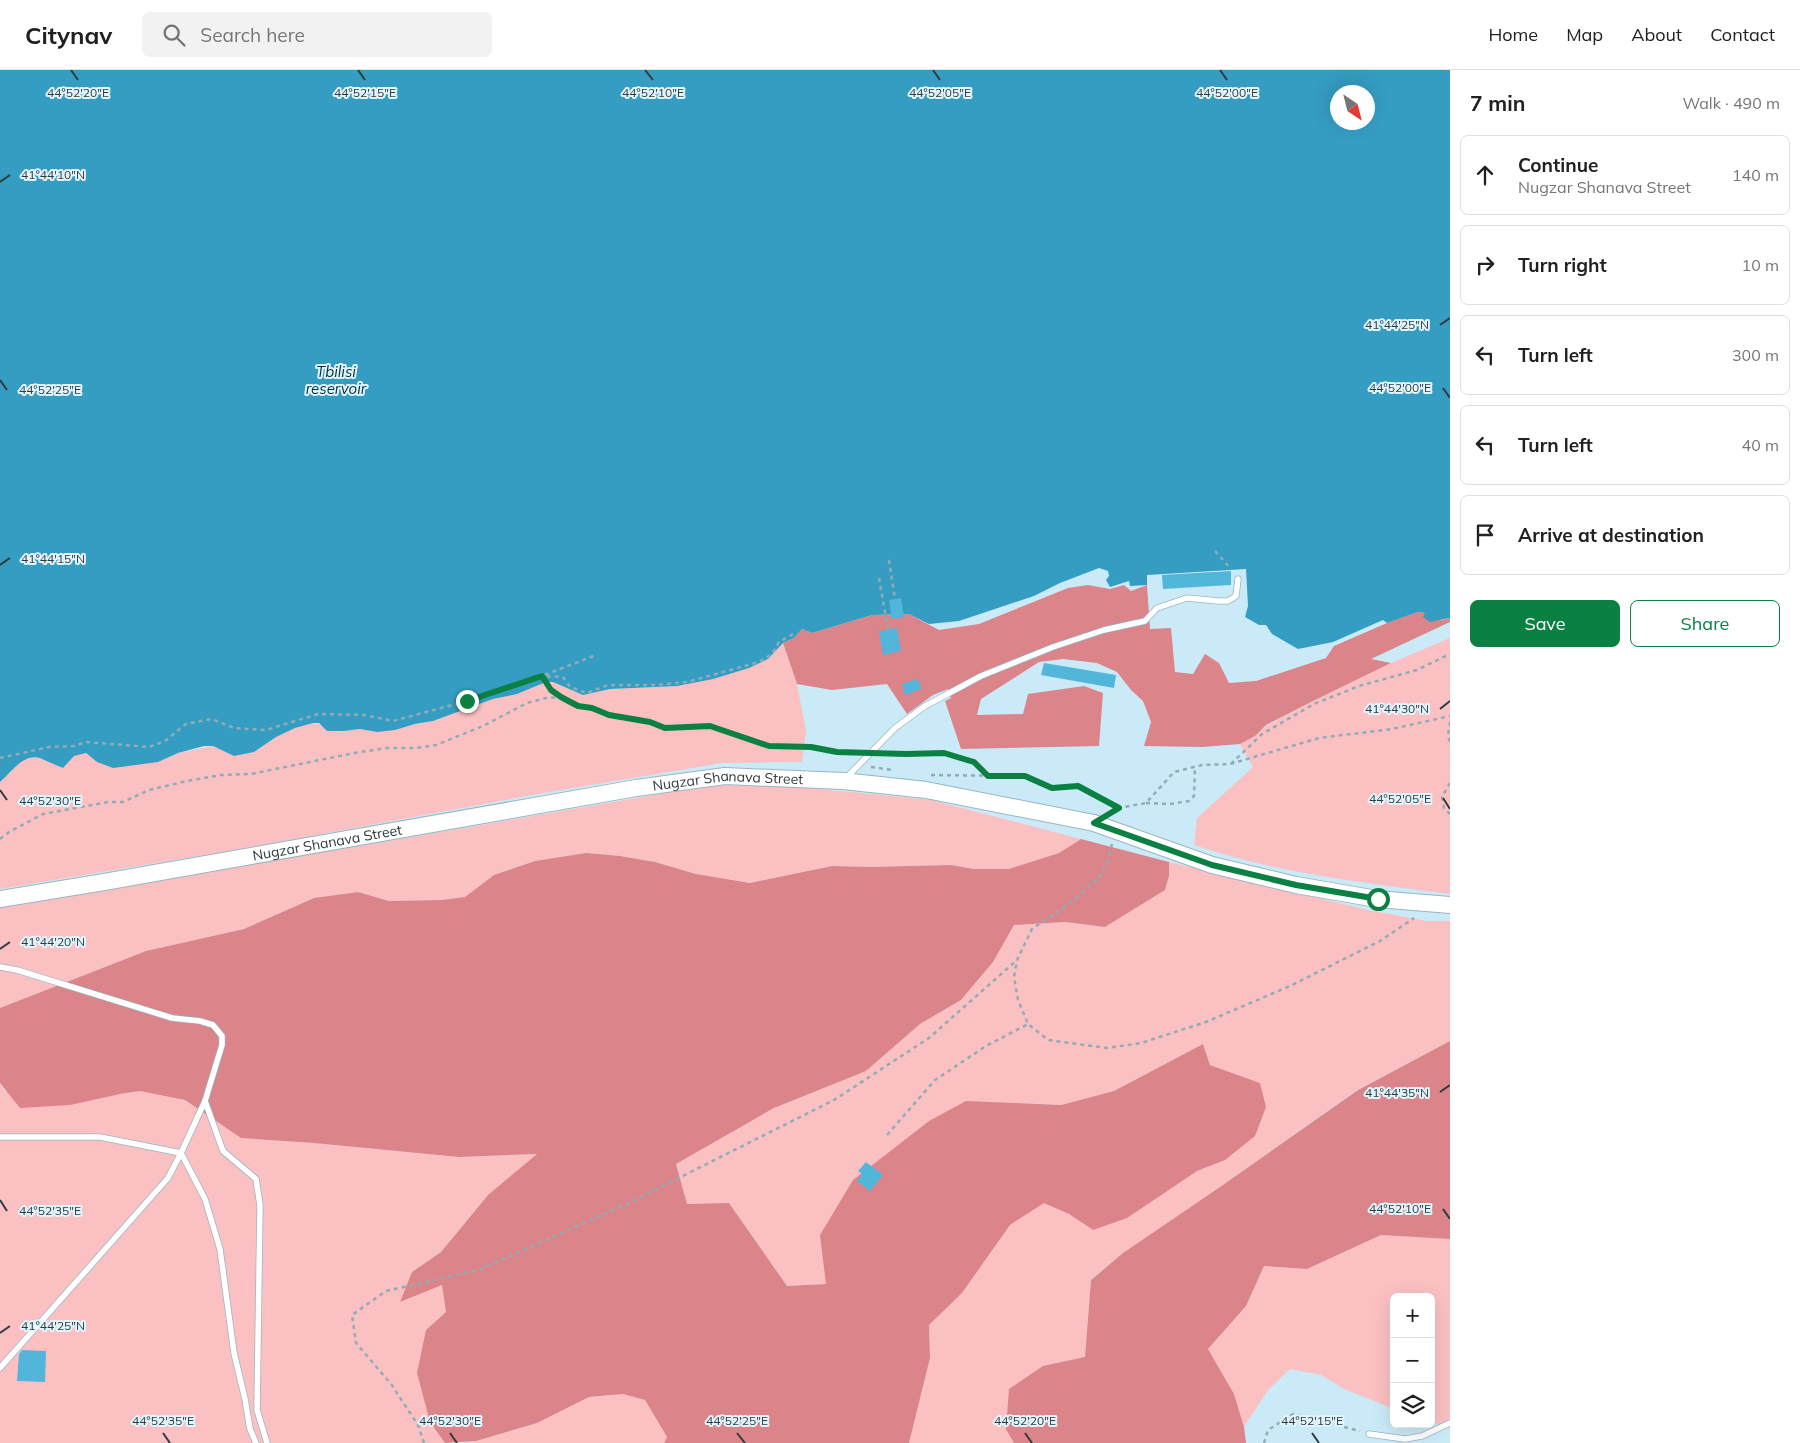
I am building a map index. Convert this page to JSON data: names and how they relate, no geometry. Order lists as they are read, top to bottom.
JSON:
{
  "streets": {
    "main road": ["Nugzar Shanava Street"]
  },
  "water": ["Tbilisi reservoir"],
  "north": "bottom right",
  "page": {
    "header": "Citynav",
    "search": "Search here",
    "nav": [
      "Home",
      "Map",
      "About",
      "Contact"
    ],
    "heading": ["7 min", "Walk · 490 m"],
    "list": [
      ["Continue", "Nugzar Shanava Street", "140 m"],
      ["Turn right", "10 m"],
      ["Turn left", "300 m"],
      ["Turn left", "40 m"],
      "Arrive at destination"
    ],
    "buttons": ["Save", "Share"],
    "map_buttons": ["+", "−"]
  },
  "coordinates": [
    "44°52'20\"E",
    "44°52'15\"E",
    "44°52'10\"E",
    "44°52'05\"E",
    "44°52'00\"E",
    "41°44'10\"N",
    "41°44'25\"N",
    "44°52'25\"E",
    "41°44'15\"N",
    "41°44'30\"N",
    "44°52'30\"E",
    "41°44'20\"N",
    "41°44'35\"N",
    "44°52'35\"E"
  ]
}
